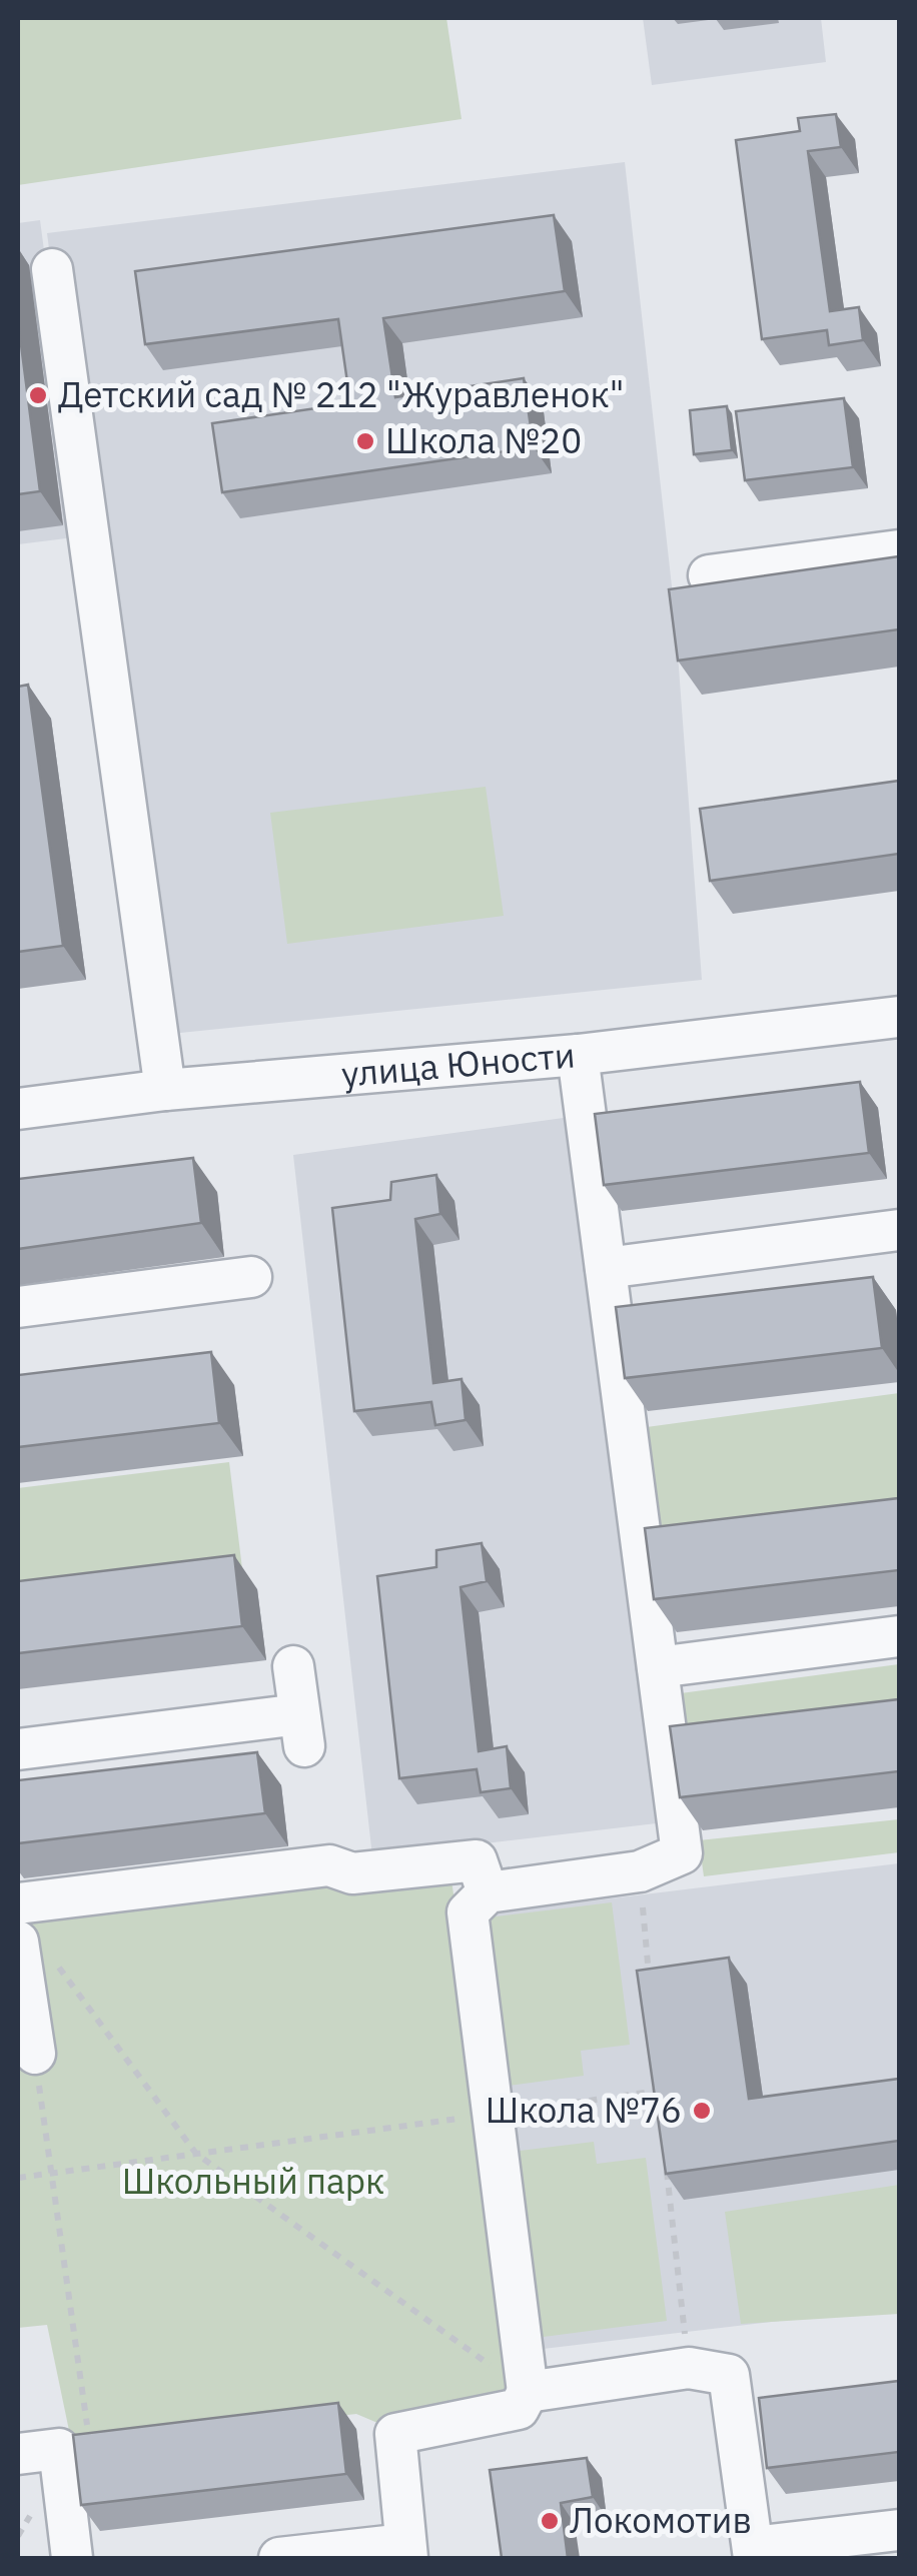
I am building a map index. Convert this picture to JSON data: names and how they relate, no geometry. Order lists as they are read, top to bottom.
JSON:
{
  "streets": {
    "street": ["улица Юности"]
  },
  "parks": ["Школьный парк"],
  "places": [
    "Детский сад № 212 \"Журавленок\"",
    "Школа №20",
    "Школа №76",
    "Локомотив"
  ]
}
